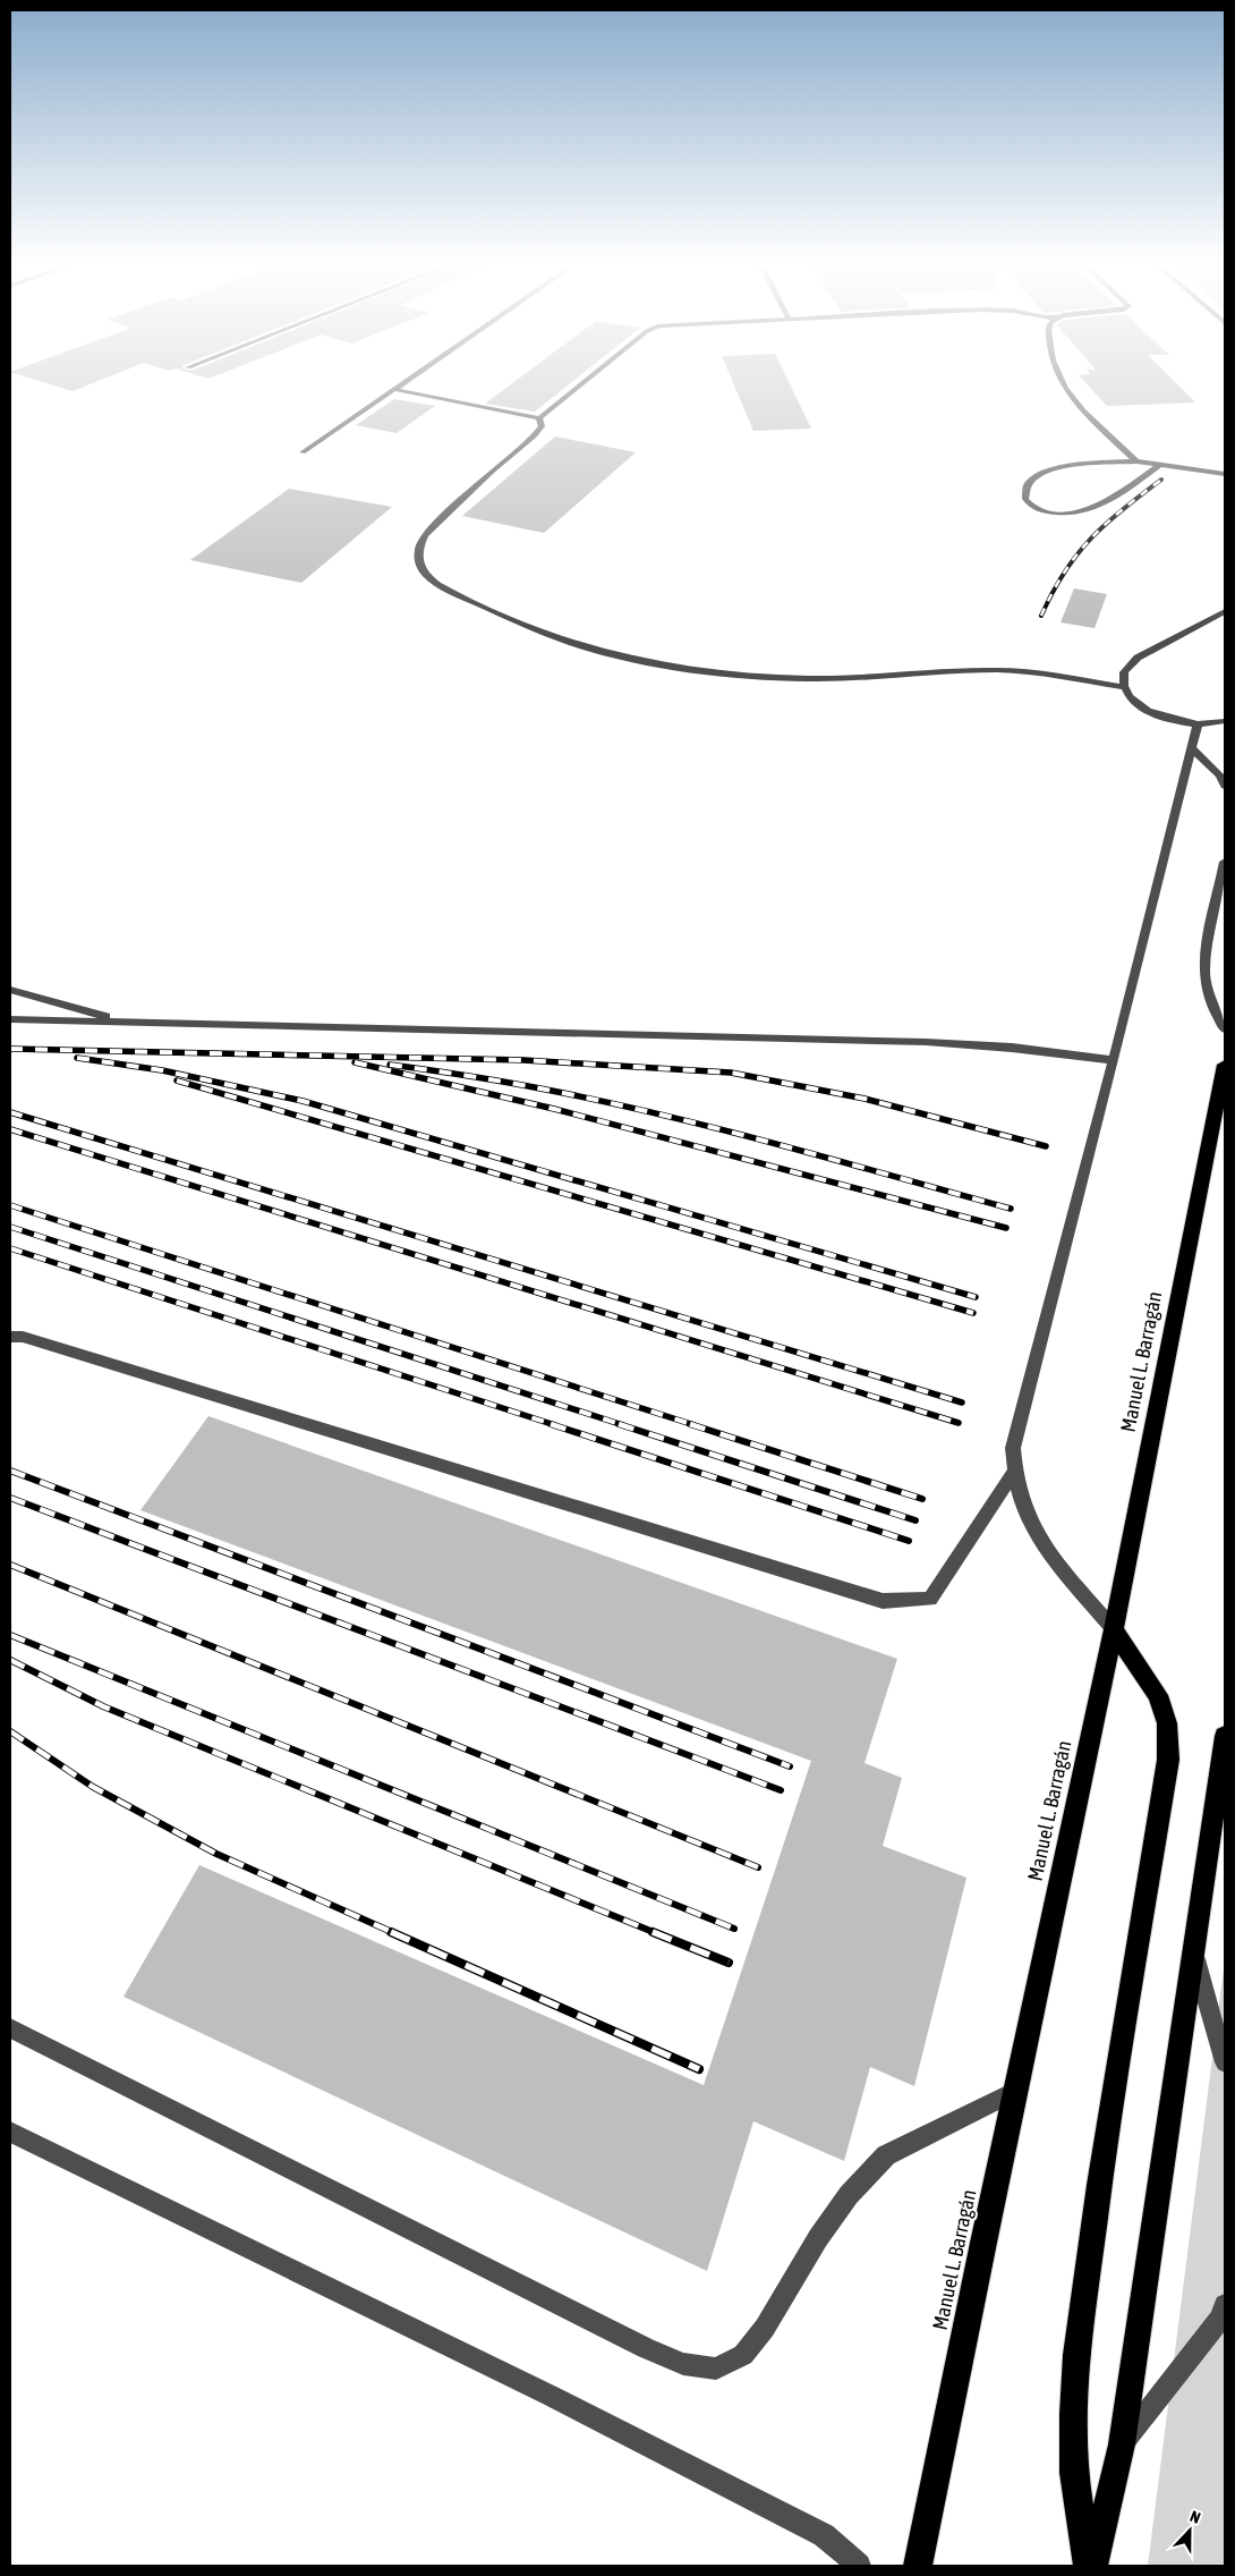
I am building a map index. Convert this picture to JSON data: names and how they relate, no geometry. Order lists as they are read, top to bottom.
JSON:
{
  "streets": {
    "highway": ["Manuel L. Barragán"]
  },
  "north": "top"
}
